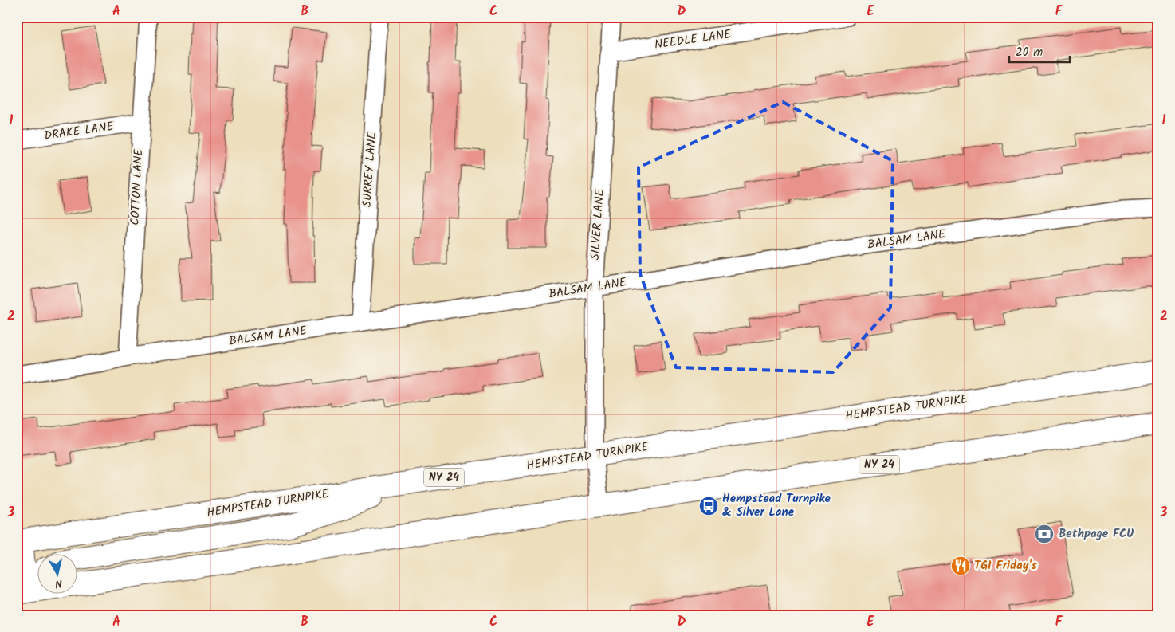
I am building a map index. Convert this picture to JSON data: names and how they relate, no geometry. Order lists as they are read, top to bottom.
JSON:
{
  "streets": {
    "main road": ["HEMPSTEAD TURNPIKE", "NY 24"],
    "street": [
      "NEEDLE LANE",
      "DRAKE LANE",
      "SURREY LANE",
      "COTTON LANE",
      "SILVER LANE",
      "BALSAM LANE"
    ]
  },
  "crossings": [
    ["NEEDLE LANE", "SILVER LANE"],
    ["DRAKE LANE", "COTTON LANE"],
    ["SURREY LANE", "BALSAM LANE"],
    ["COTTON LANE", "BALSAM LANE"],
    ["SILVER LANE", "BALSAM LANE"],
    ["SILVER LANE", "HEMPSTEAD TURNPIKE"],
    ["SILVER LANE", "NY 24"]
  ],
  "places": {
    "bus stop": ["Hempstead Turnpike & Silver Lane"],
    "bank": ["Bethpage FCU"],
    "restaurant": ["TGI Friday's"]
  },
  "scale_bar": "20 m",
  "north": "bottom",
  "grid": {
    "columns": [
      "A",
      "B",
      "C",
      "D",
      "E",
      "F"
    ],
    "rows": ["1", "2", "3"]
  }
}
